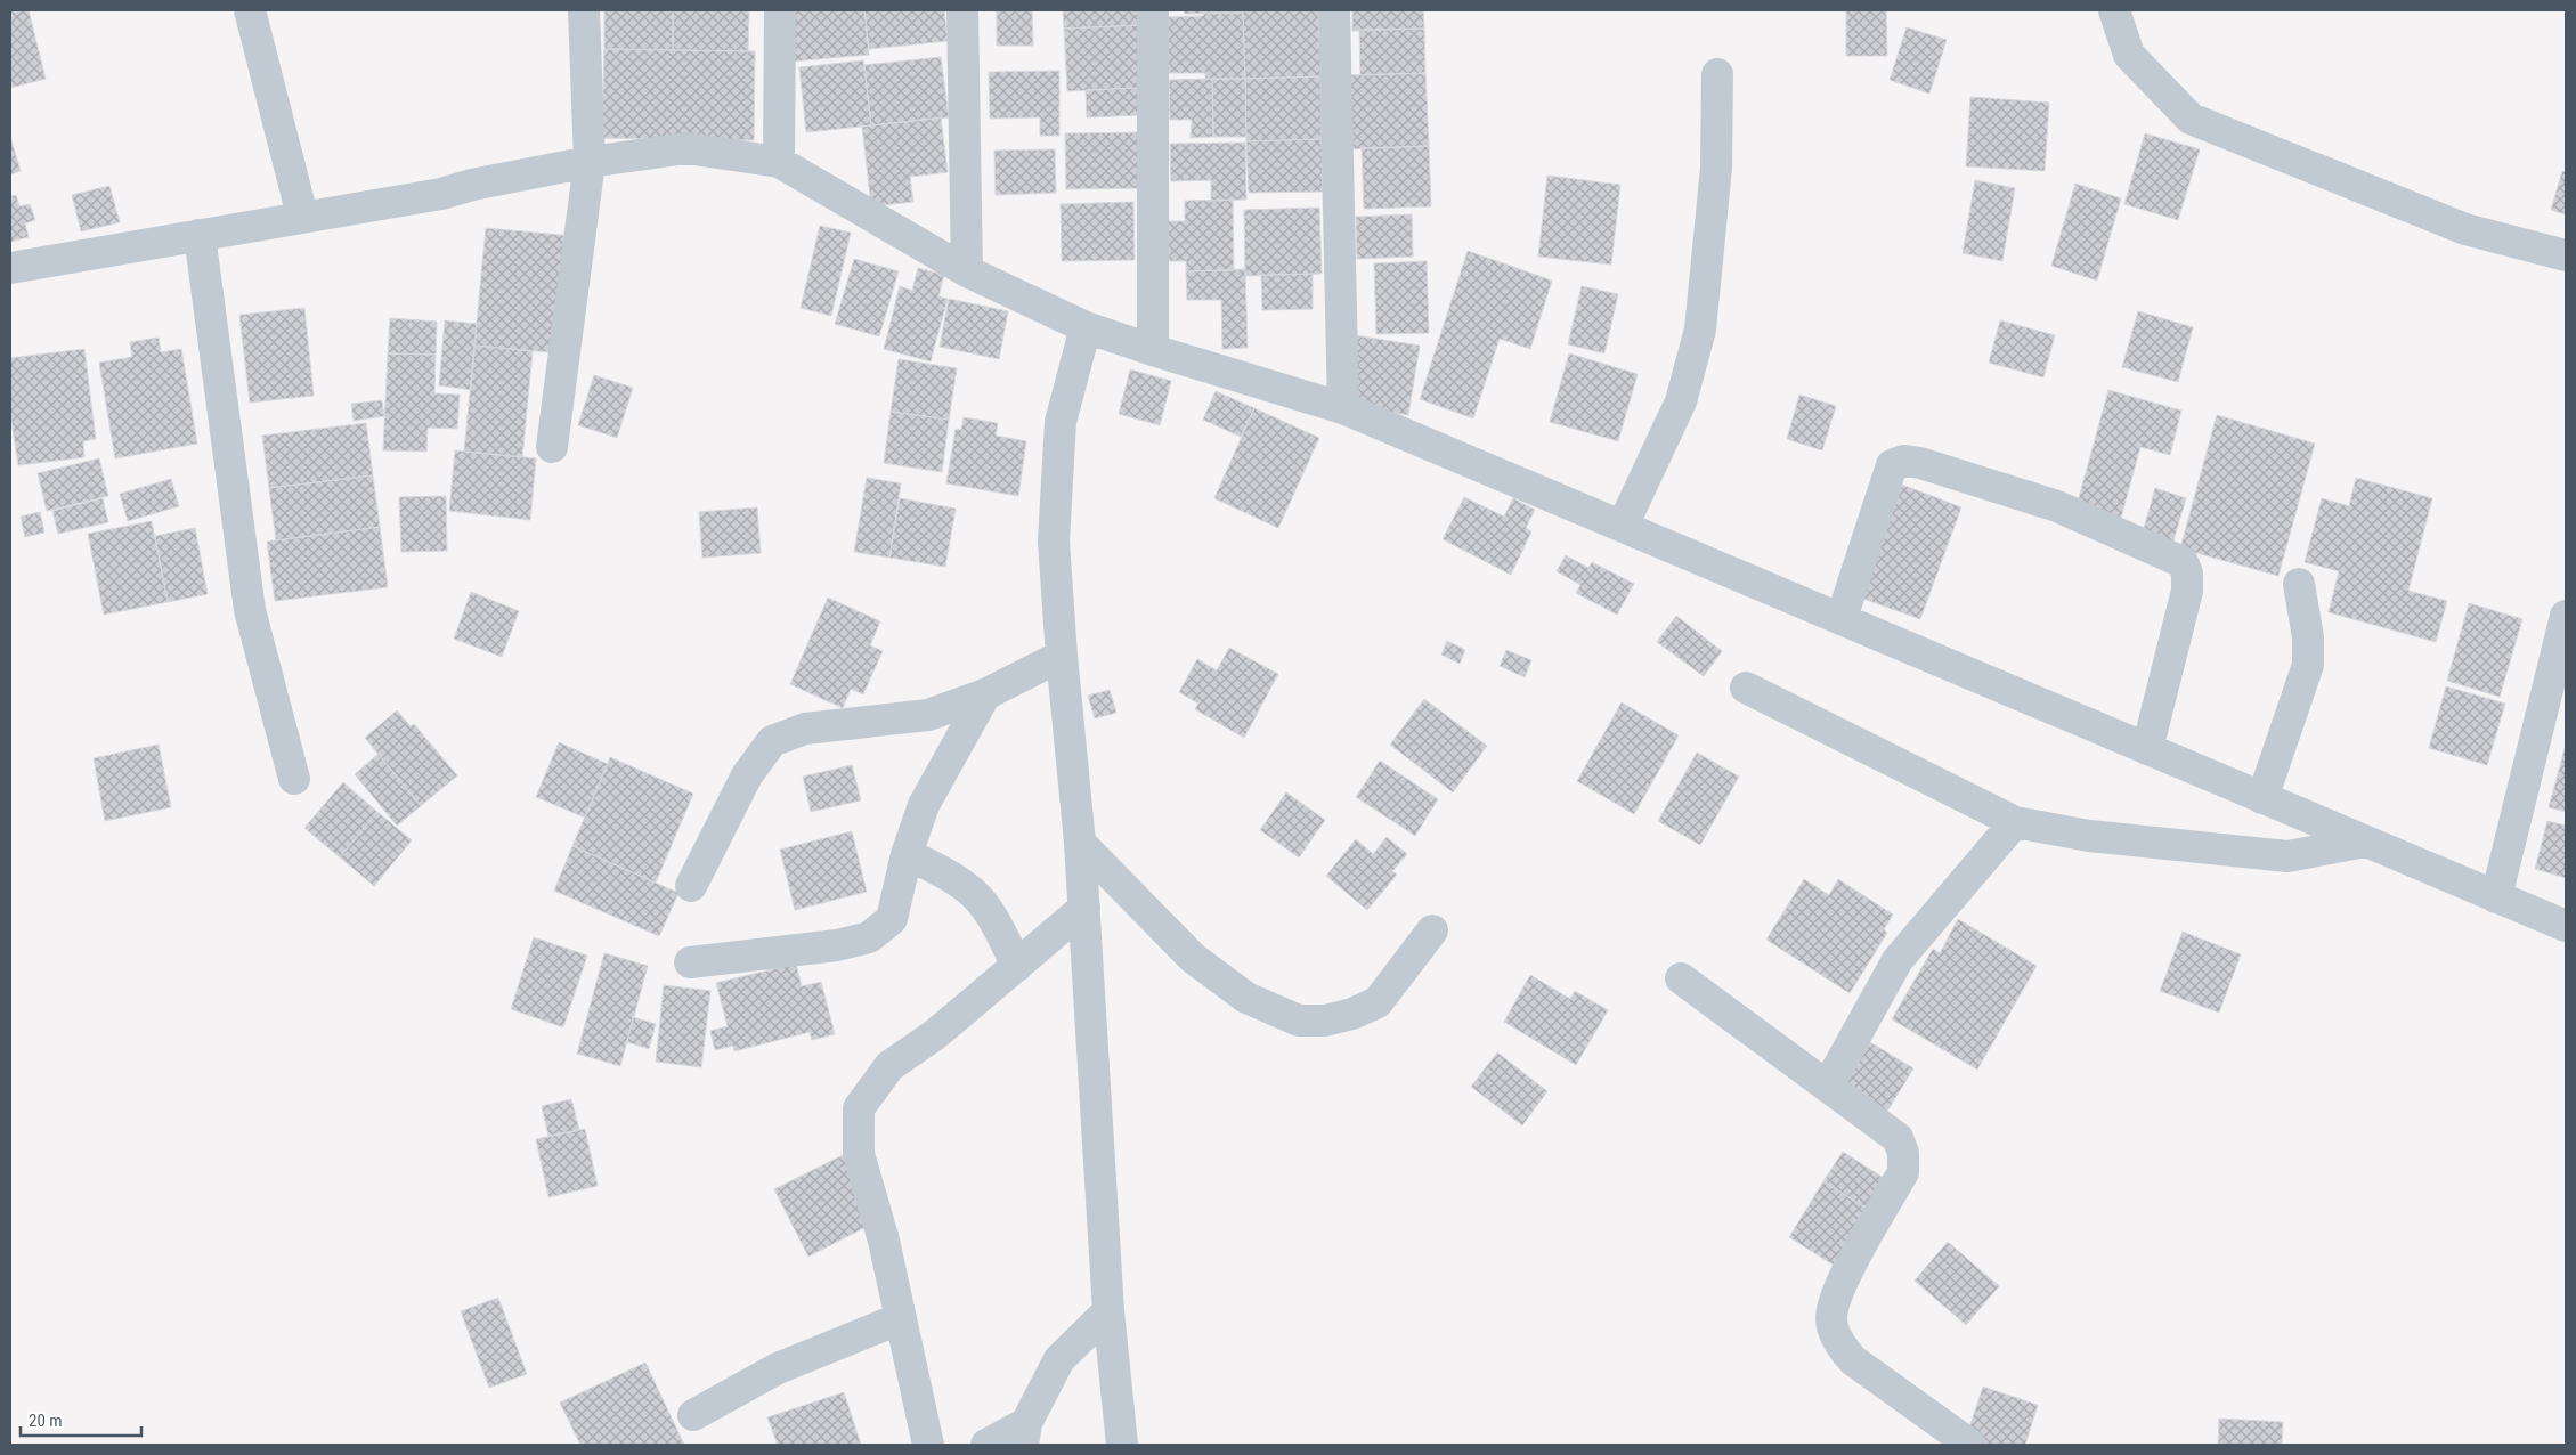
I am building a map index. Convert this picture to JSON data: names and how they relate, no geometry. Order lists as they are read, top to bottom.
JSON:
{
  "scale_bar": "20 m"
}
